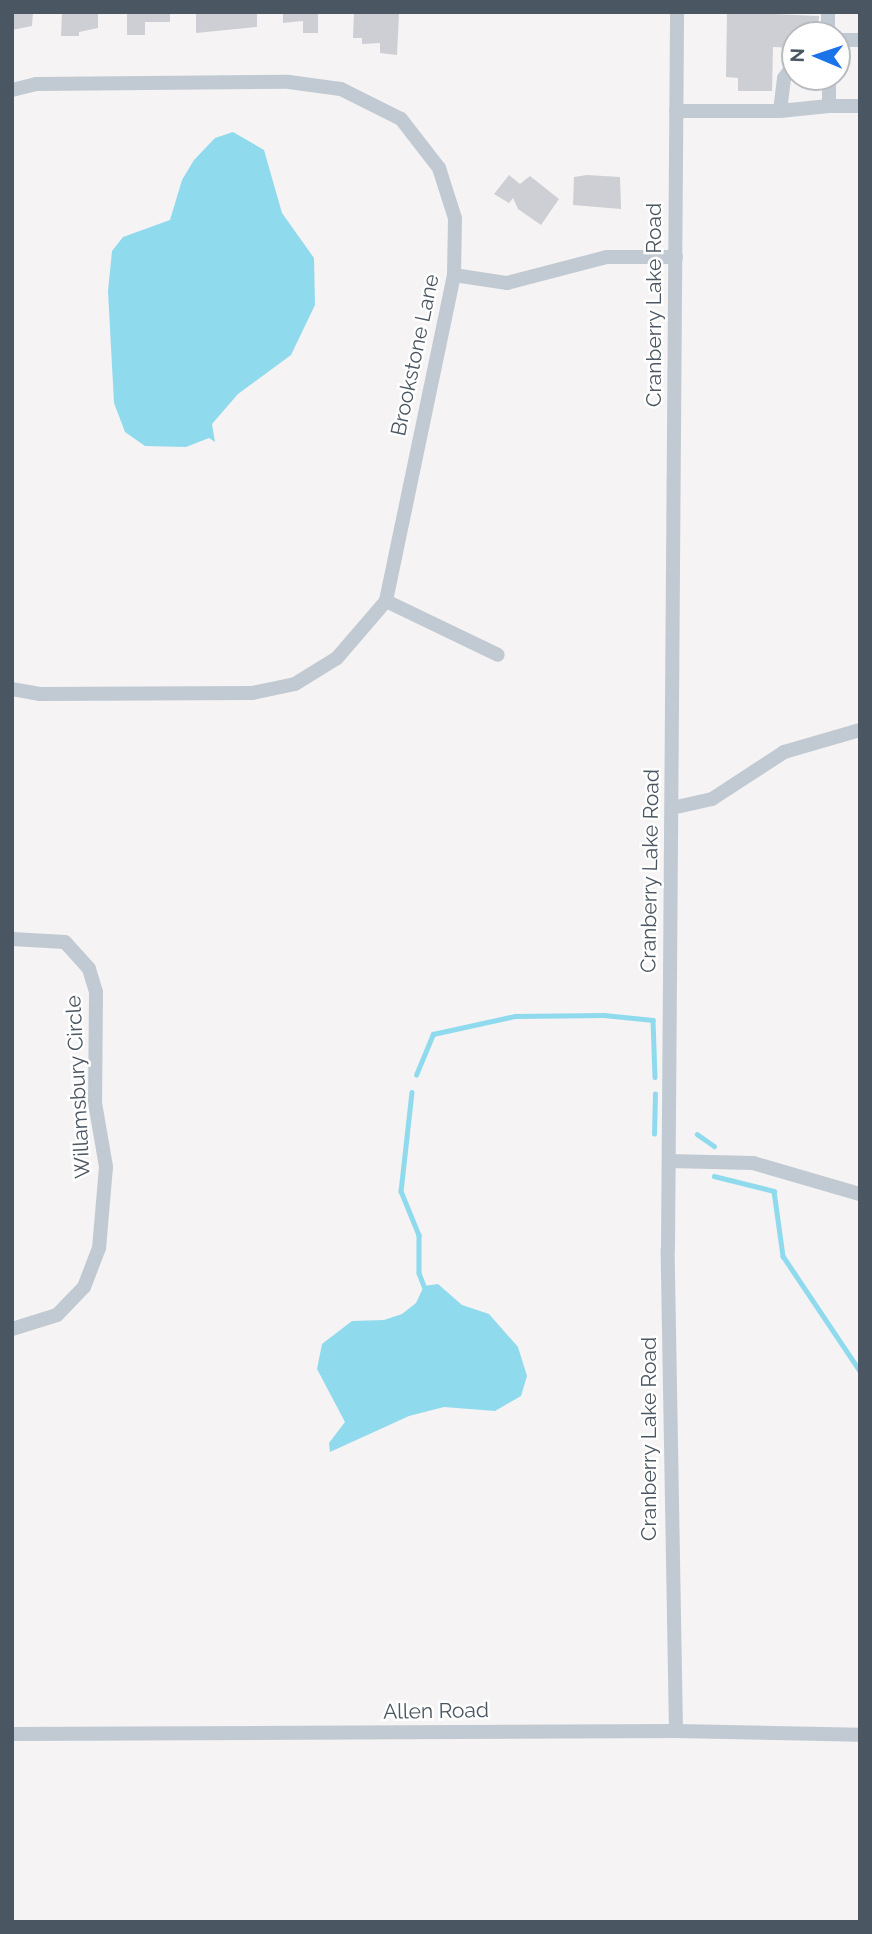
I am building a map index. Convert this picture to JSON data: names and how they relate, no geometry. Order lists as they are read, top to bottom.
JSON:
{
  "streets": {
    "street": [
      "Cranberry Lake Road",
      "Brookstone Lane",
      "Willamsbury Circle",
      "Allen Road"
    ]
  },
  "crossings": [
    ["Cranberry Lake Road", "Allen Road"]
  ],
  "north": "left"
}
